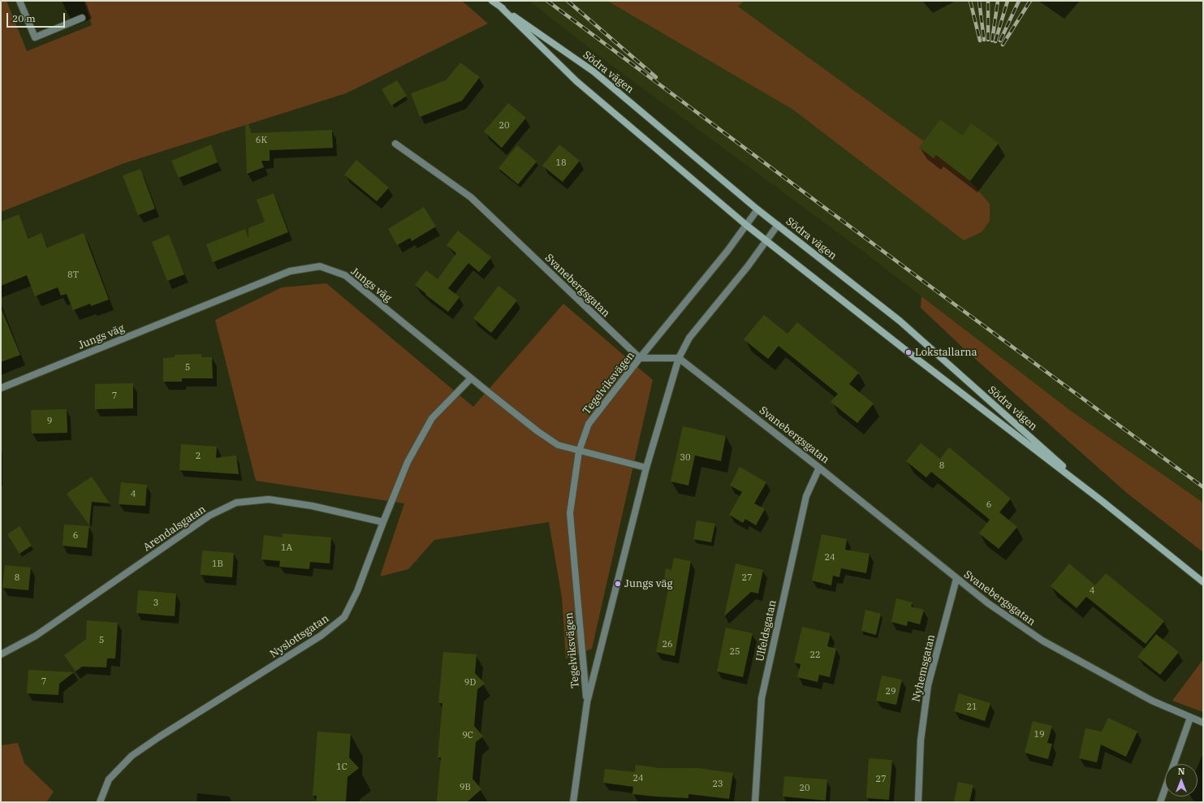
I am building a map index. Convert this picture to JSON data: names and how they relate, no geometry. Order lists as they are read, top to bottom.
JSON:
{
  "streets": {
    "main road": ["Södra vägen"],
    "street": [
      "Jungs väg",
      "Svanebergsgatan",
      "Tegelviksvägen",
      "Arendalsgatan",
      "Ulfeldsgatan",
      "Nyslottsgatan",
      "Nyhemsgatan"
    ]
  },
  "crossings": [
    ["Södra vägen", "Tegelviksvägen"],
    ["Jungs väg", "Tegelviksvägen"],
    ["Jungs väg", "Nyslottsgatan"],
    ["Svanebergsgatan", "Tegelviksvägen"],
    ["Svanebergsgatan", "Ulfeldsgatan"],
    ["Svanebergsgatan", "Nyhemsgatan"],
    ["Arendalsgatan", "Nyslottsgatan"]
  ],
  "places": ["Lokstallarna", "Jungs väg"],
  "house_numbers": [
    "20",
    "6K",
    "18",
    "8T",
    "5",
    "7",
    "9",
    "2",
    "30",
    "8",
    "4",
    "6",
    "6",
    "1A",
    "24",
    "1B",
    "8",
    "27",
    "4",
    "3",
    "5",
    "26",
    "25",
    "22",
    "7",
    "9D",
    "29",
    "21",
    "19",
    "9C",
    "1C",
    "24",
    "27",
    "23",
    "9B",
    "20"
  ],
  "scale_bar": "20 m",
  "north": "top"
}
